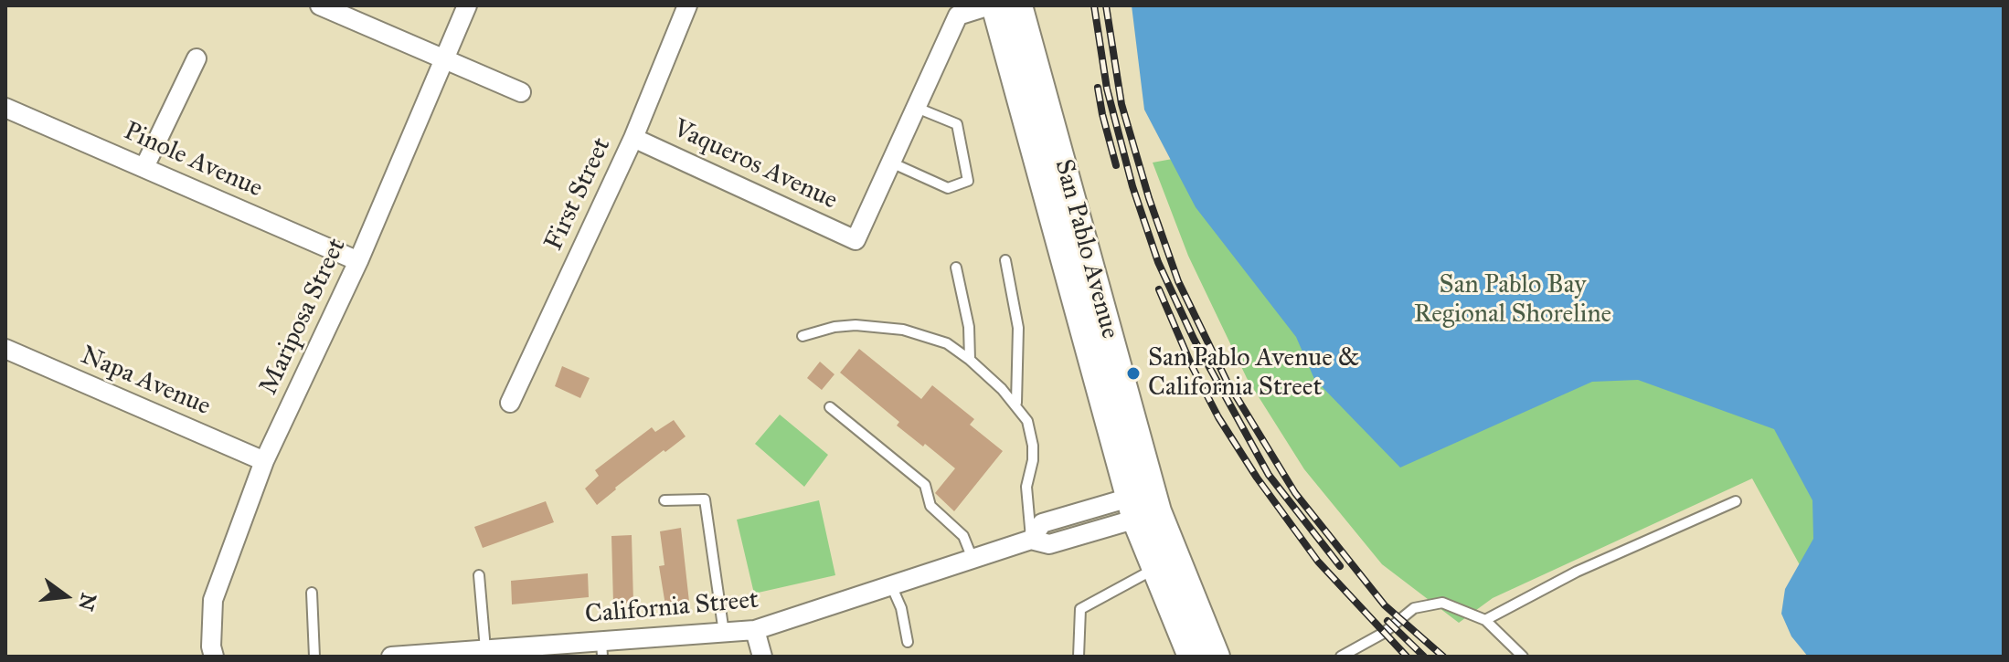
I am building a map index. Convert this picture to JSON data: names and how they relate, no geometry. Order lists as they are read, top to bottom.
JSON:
{
  "streets": {
    "main road": ["San Pablo Avenue"],
    "street": [
      "Pinole Avenue",
      "Vaqueros Avenue",
      "First Street",
      "Mariposa Street",
      "Napa Avenue",
      "California Street"
    ]
  },
  "crossings": [
    ["Pinole Avenue", "Mariposa Street"],
    ["Vaqueros Avenue", "First Street"],
    ["Vaqueros Avenue", "San Pablo Avenue"],
    ["San Pablo Avenue", "California Street"],
    ["Mariposa Street", "Napa Avenue"]
  ],
  "parks": ["San Pablo Bay Regional Shoreline"],
  "places": ["San Pablo Avenue & California Street"],
  "north": "right"
}
